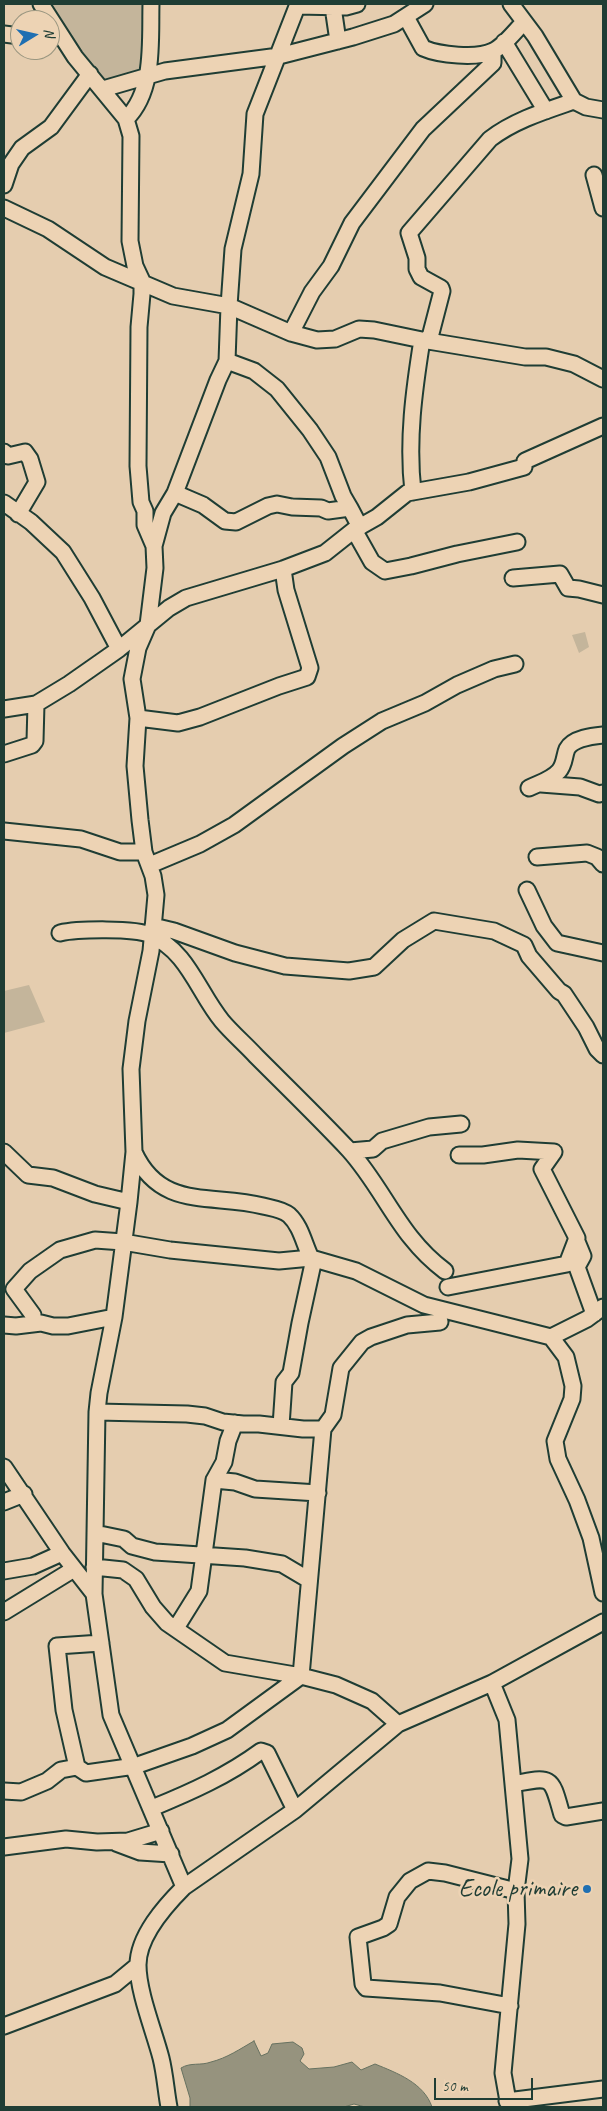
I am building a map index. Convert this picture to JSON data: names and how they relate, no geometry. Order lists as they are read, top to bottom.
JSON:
{
  "places": ["Ecole primaire"],
  "scale_bar": "50 m",
  "north": "right"
}
